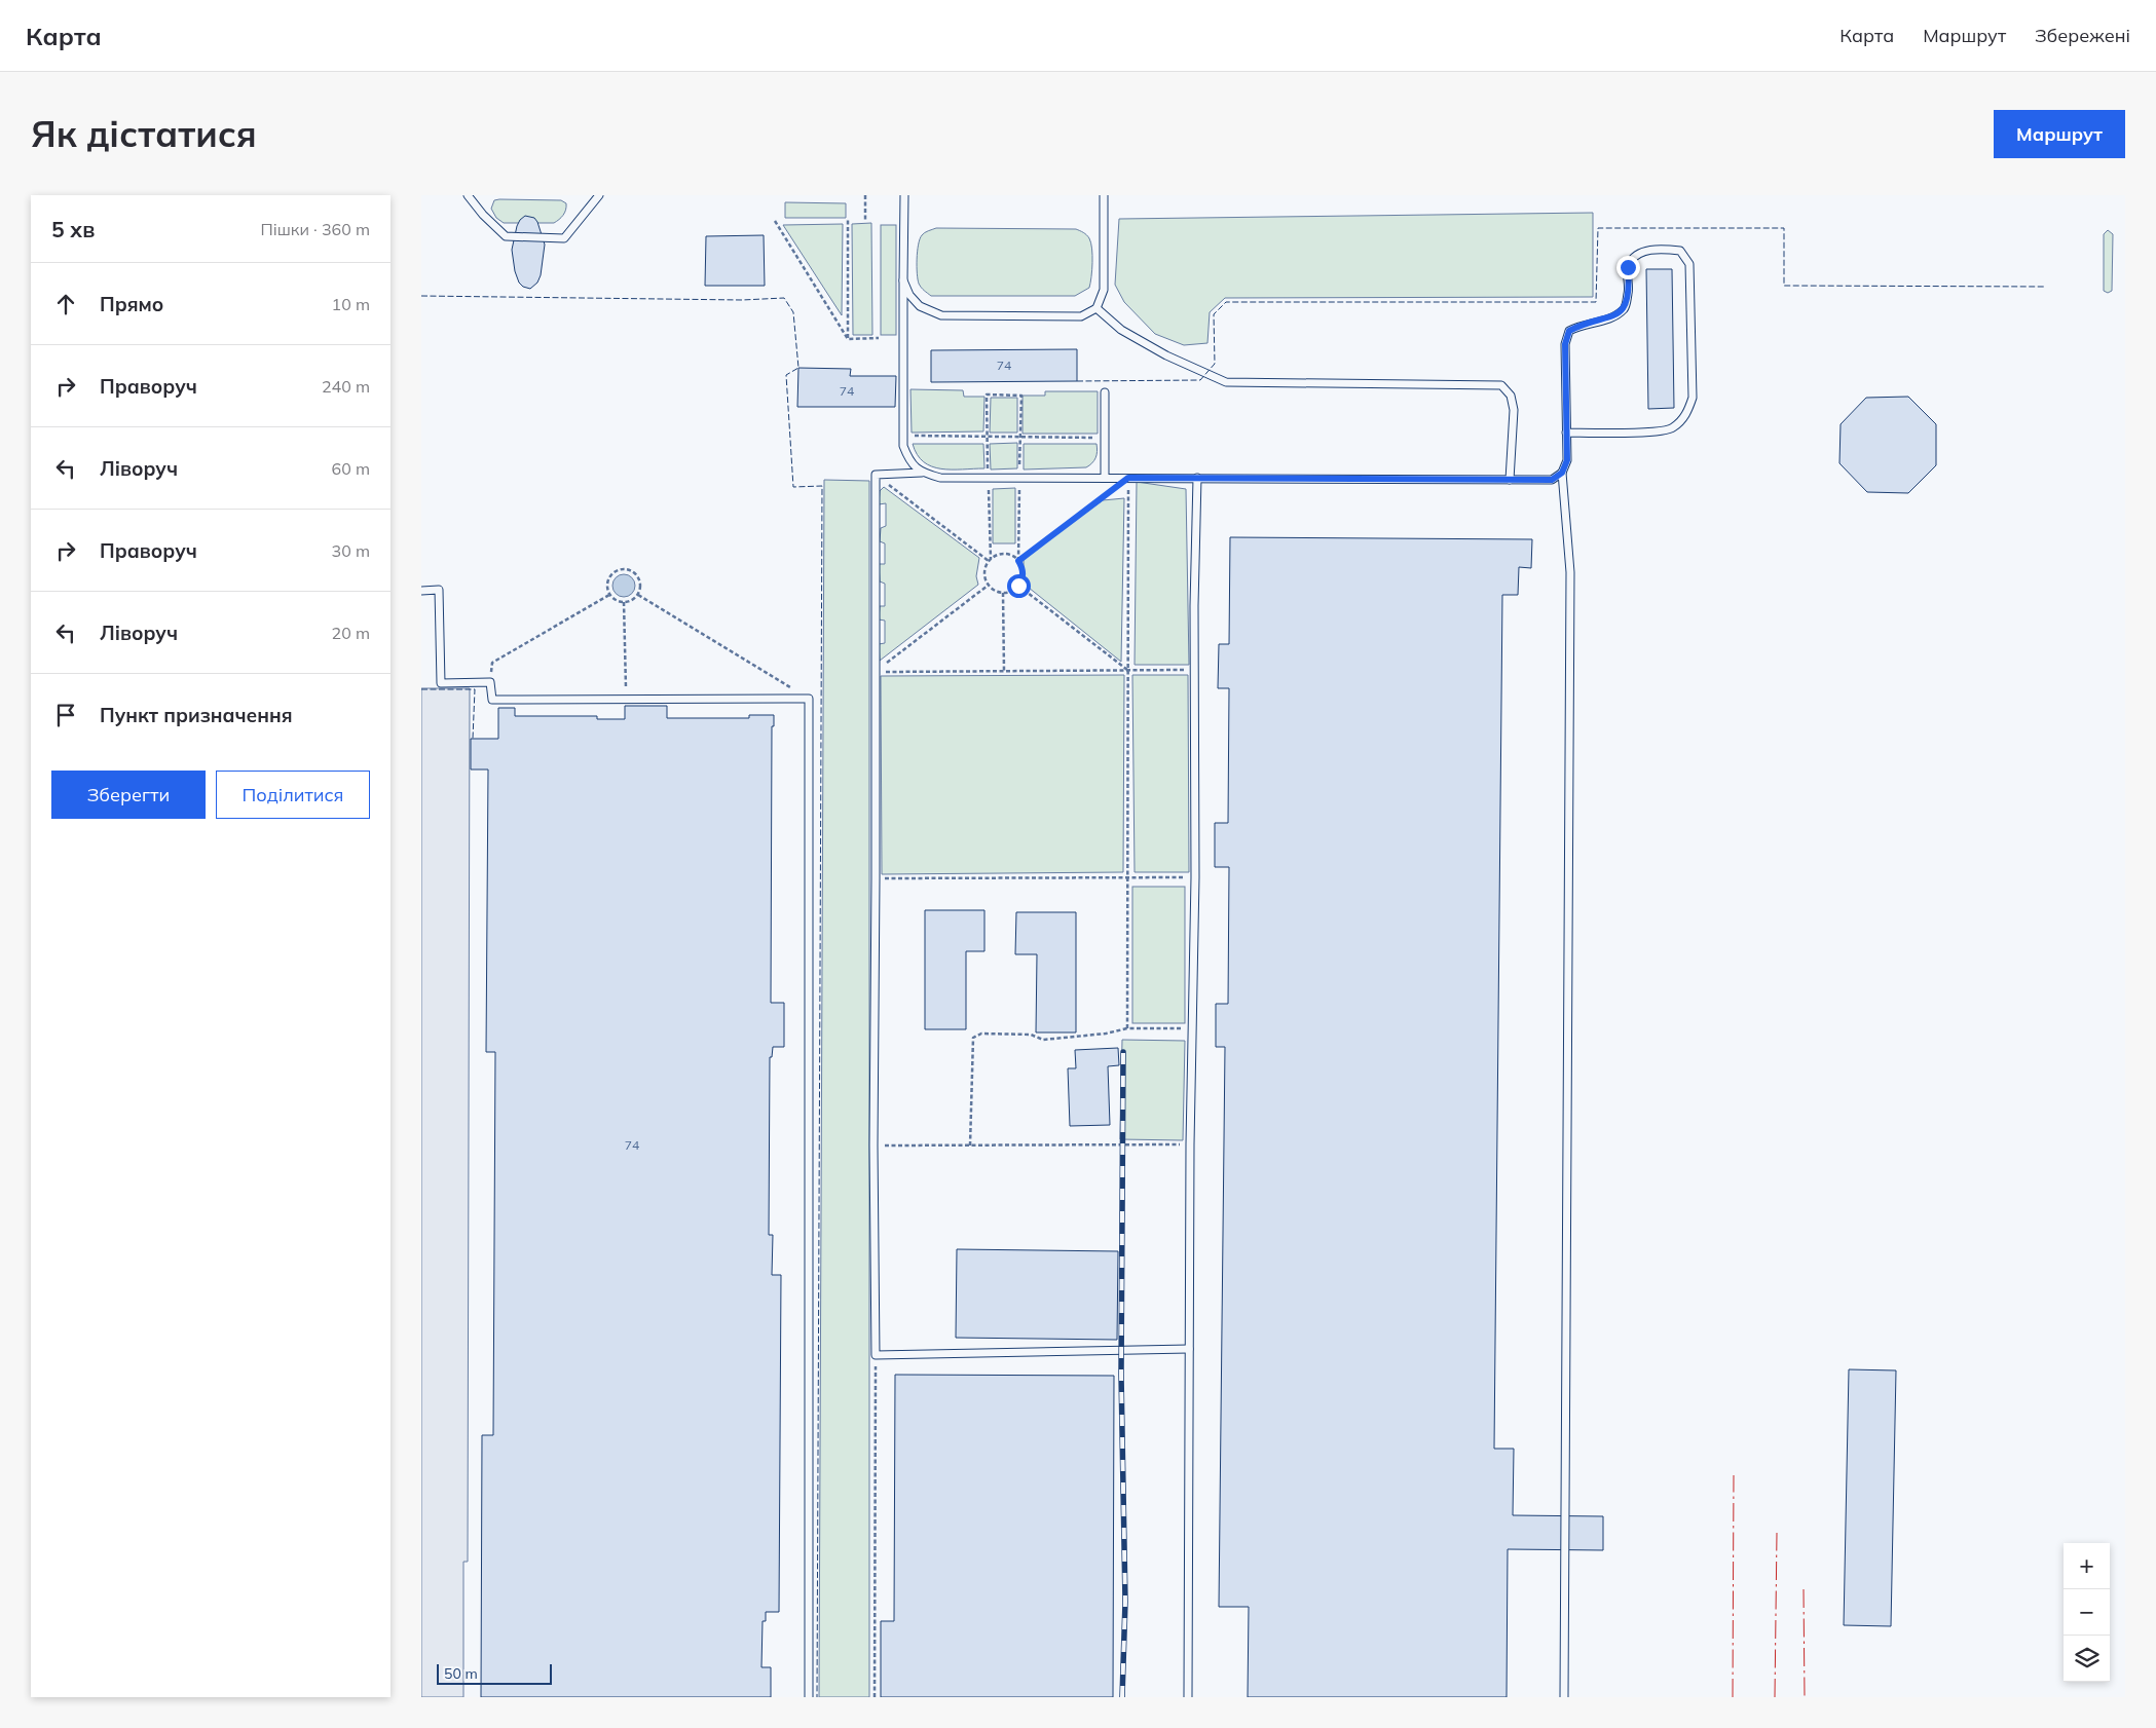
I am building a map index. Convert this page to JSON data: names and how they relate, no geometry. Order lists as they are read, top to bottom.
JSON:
{
  "house_numbers": ["74", "74", "74"],
  "scale_bar": "50 m",
  "page": {
    "header": "Карта",
    "nav": ["Карта", "Маршрут", "Збережені"],
    "buttons": [
      "Маршрут",
      ["Зберегти", "Поділитися"]
    ],
    "title": "Як дістатися",
    "heading": ["5 хв", "Пішки · 360 m"],
    "list": [
      ["Прямо", "10 m"],
      ["Праворуч", "240 m"],
      ["Ліворуч", "60 m"],
      ["Праворуч", "30 m"],
      ["Ліворуч", "20 m"],
      "Пункт призначення"
    ],
    "map_buttons": ["+", "−"],
    "scale": "50 m"
  }
}
